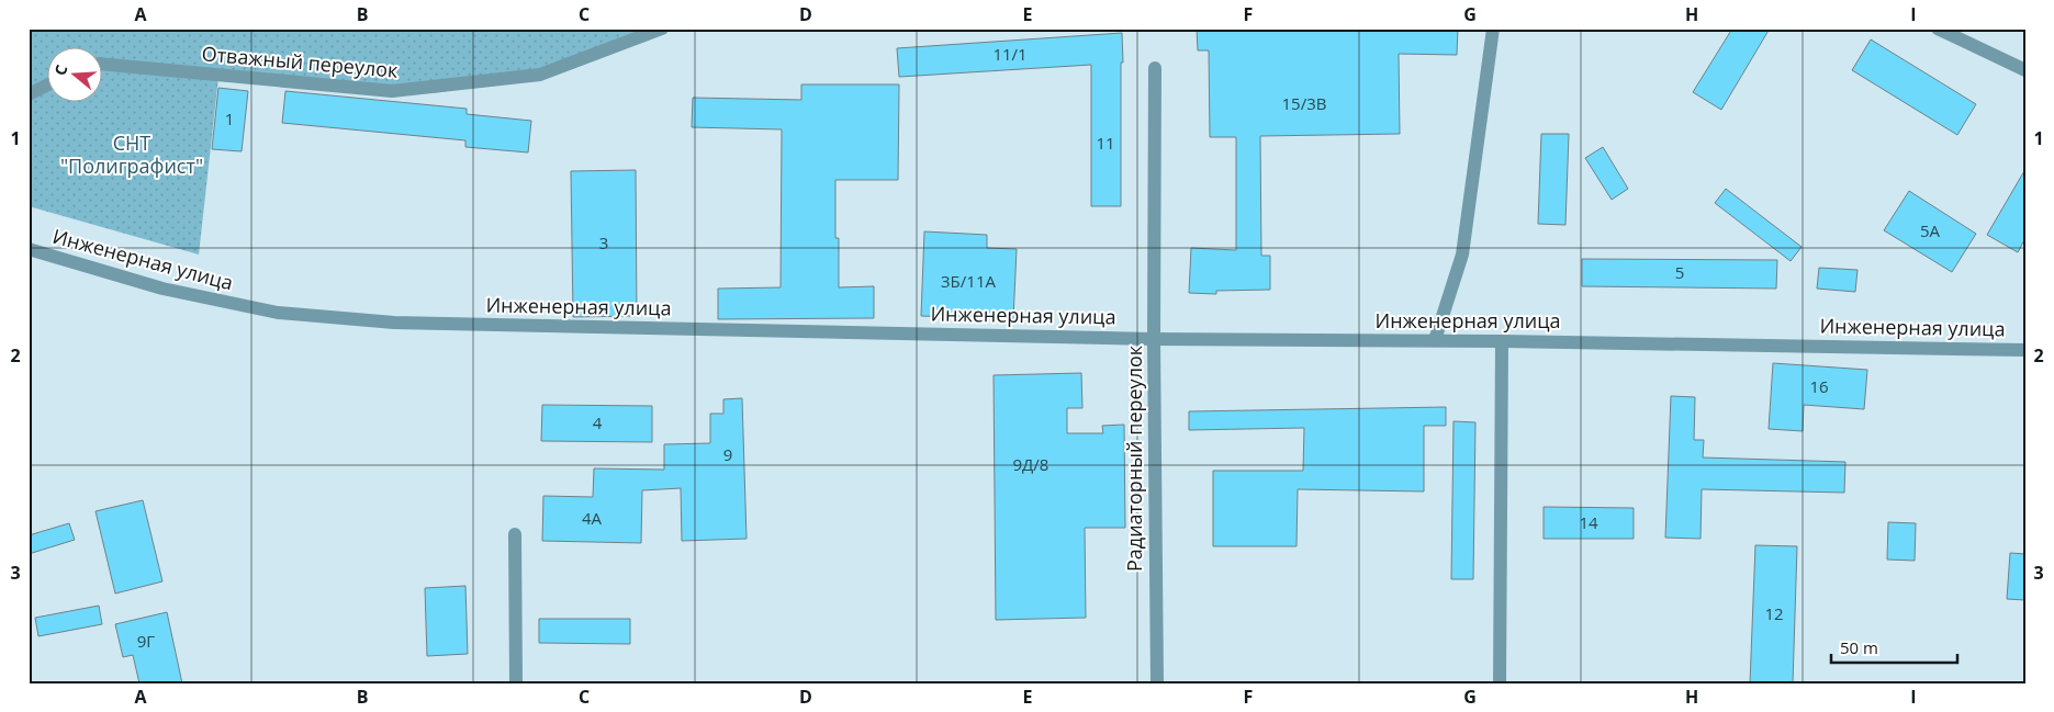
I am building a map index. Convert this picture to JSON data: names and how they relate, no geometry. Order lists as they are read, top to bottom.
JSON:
{
  "streets": {
    "street": ["Отважный переулок", "Инженерная улица", "Радиаторный переулок"]
  },
  "crossings": [
    ["Инженерная улица", "Радиаторный переулок"]
  ],
  "parks": ["СНТ \"Полиграфист\""],
  "house_numbers": [
    "11/1",
    "15/3В",
    "1",
    "11",
    "5А",
    "3",
    "5",
    "3Б/11А",
    "16",
    "4",
    "9",
    "9Д/8",
    "4А",
    "14",
    "12",
    "9Г"
  ],
  "scale_bar": "50 m",
  "north": "left",
  "grid": {
    "columns": [
      "A",
      "B",
      "C",
      "D",
      "E",
      "F",
      "G",
      "H",
      "I"
    ],
    "rows": ["1", "2", "3"]
  }
}
